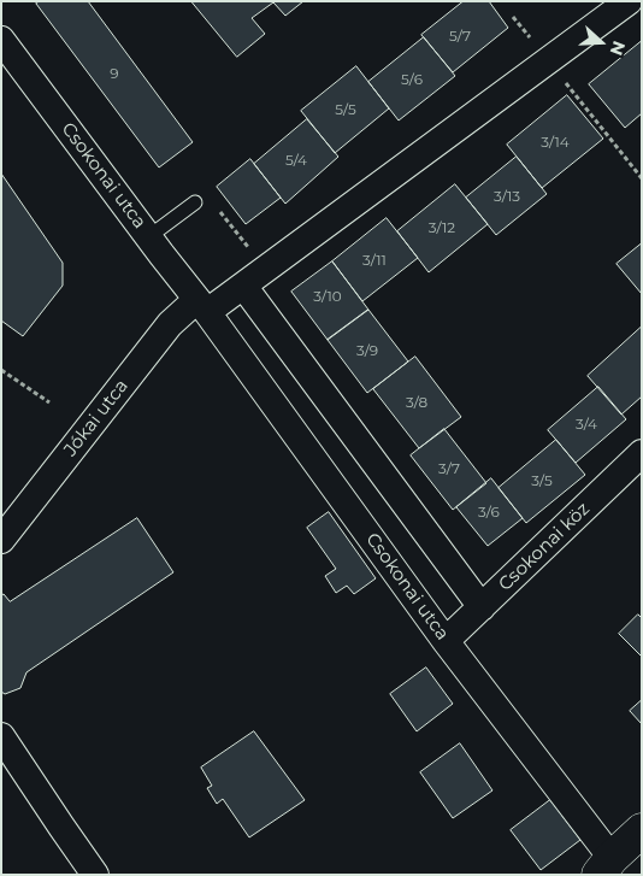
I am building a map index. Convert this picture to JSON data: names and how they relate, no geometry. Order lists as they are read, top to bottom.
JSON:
{
  "streets": {
    "street": ["Csokonai utca", "Jókai utca", "Csokonai köz"]
  },
  "crossings": [
    ["Csokonai utca", "Jókai utca"],
    ["Csokonai utca", "Csokonai köz"]
  ],
  "house_numbers": [
    "5/7",
    "9",
    "5/6",
    "5/5",
    "3/14",
    "5/4",
    "3/13",
    "3/12",
    "3/11",
    "3/10",
    "3/9",
    "3/8",
    "3/4",
    "3/7",
    "3/5",
    "3/6"
  ],
  "north": "right"
}
